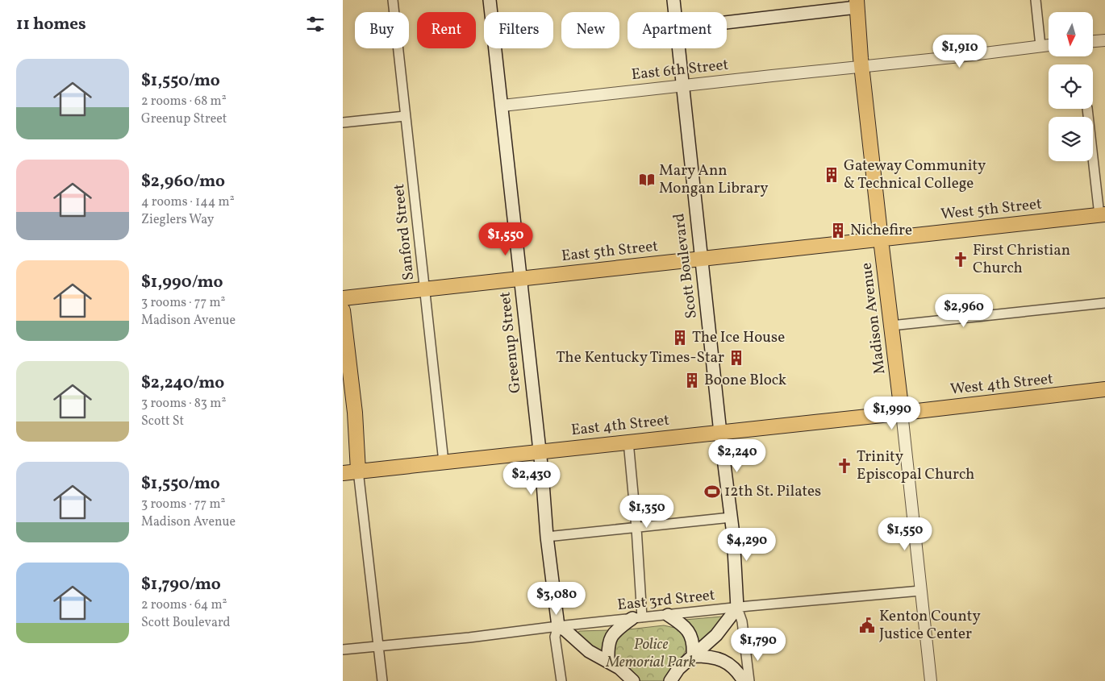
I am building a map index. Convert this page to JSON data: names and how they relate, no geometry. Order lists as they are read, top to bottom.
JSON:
{
  "streets": {
    "main road": [
      "West 5th Street",
      "East 5th Street",
      "Scott Boulevard",
      "Madison Avenue",
      "Greenup Street",
      "West 4th Street",
      "East 4th Street"
    ],
    "street": ["East 6th Street", "Sanford Street", "East 3rd Street"]
  },
  "crossings": [
    ["East 6th Street", "Scott Boulevard"],
    ["East 6th Street", "Madison Avenue"],
    ["East 6th Street", "Greenup Street"],
    ["West 5th Street", "East 5th Street"],
    ["West 5th Street", "Madison Avenue"],
    ["Sanford Street", "East 5th Street"],
    ["Sanford Street", "East 4th Street"],
    ["East 5th Street", "Scott Boulevard"],
    ["East 5th Street", "Madison Avenue"],
    ["East 5th Street", "Greenup Street"],
    ["Scott Boulevard", "East 4th Street"],
    ["Madison Avenue", "West 4th Street"],
    ["Madison Avenue", "East 4th Street"],
    ["Madison Avenue", "East 3rd Street"],
    ["Greenup Street", "East 4th Street"],
    ["Greenup Street", "East 3rd Street"],
    ["West 4th Street", "East 4th Street"]
  ],
  "parks": ["Police Memorial Park"],
  "places": {
    "building": [
      "Gateway Community & Technical College",
      "Nichefire",
      "The Ice House",
      "The Kentucky Times-Star",
      "Boone Block"
    ],
    "library": ["Mary Ann Mongan Library"],
    "church": ["First Christian Church", "Trinity Episcopal Church"],
    "sports": ["12th St. Pilates"],
    "public building": ["Kenton County Justice Center"]
  },
  "north": "bottom",
  "page": {
    "heading": "11 homes",
    "chip": [
      "Buy",
      "Rent",
      "Filters",
      "New",
      "Apartment"
    ],
    "price": [
      "$1,910",
      "$1,550",
      "$2,960",
      "$1,990",
      "$2,240",
      "$2,430",
      "$1,350",
      "$1,550",
      "$4,290",
      "$3,080",
      "$1,790"
    ],
    "list": [
      {
        "name": "$1,550/mo",
        "note": "2 rooms · 68 m² · Greenup Street"
      },
      {
        "name": "$2,960/mo",
        "note": "4 rooms · 144 m² · Zieglers Way"
      },
      {
        "name": "$1,990/mo",
        "note": "3 rooms · 77 m² · Madison Avenue"
      },
      {
        "name": "$2,240/mo",
        "note": "3 rooms · 83 m² · Scott St"
      },
      {
        "name": "$1,550/mo",
        "note": "3 rooms · 77 m² · Madison Avenue"
      },
      {
        "name": "$1,790/mo",
        "note": "2 rooms · 64 m² · Scott Boulevard"
      }
    ]
  }
}
